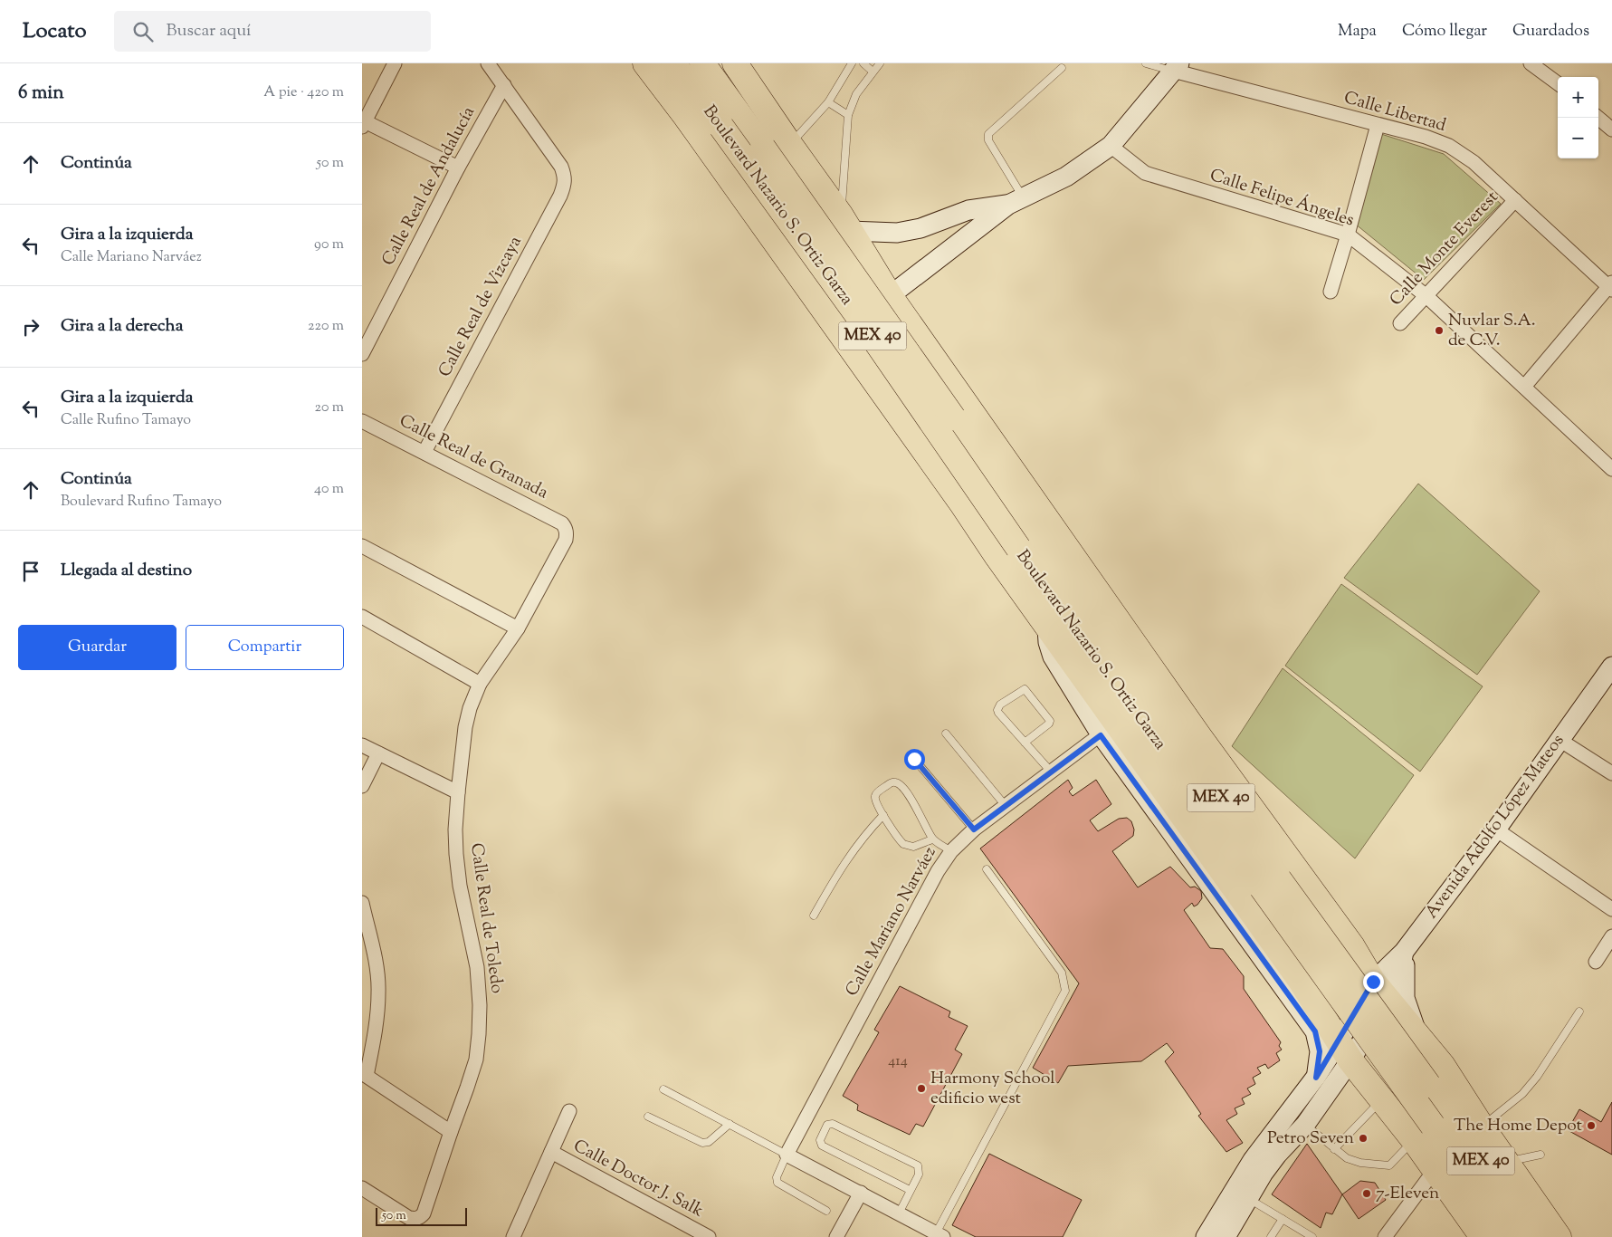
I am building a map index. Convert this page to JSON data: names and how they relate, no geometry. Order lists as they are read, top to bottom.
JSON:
{
  "streets": {
    "highway": ["Boulevard Nazario S. Ortiz Garza", "MEX 40"],
    "street": [
      "Calle Libertad",
      "Calle Real de Andalucía",
      "Calle Felipe Ángeles",
      "Calle Monte Everest",
      "Calle Real de Vizcaya",
      "Calle Real de Granada",
      "Avenida Adolfo López Mateos",
      "Calle Real de Toledo",
      "Calle Mariano Narváez",
      "Calle Doctor J. Salk"
    ]
  },
  "crossings": [
    ["Calle Libertad", "Calle Monte Everest"],
    ["Calle Real de Andalucía", "Calle Real de Vizcaya"],
    ["Calle Felipe Ángeles", "Calle Monte Everest"],
    ["Calle Real de Vizcaya", "Calle Real de Granada"],
    ["Calle Real de Granada", "Calle Real de Toledo"]
  ],
  "places": [
    "Nuvlar S.A. de C.V.",
    "Harmony School edificio west",
    "The Home Depot",
    "Petro Seven",
    "7-Eleven"
  ],
  "house_numbers": ["414"],
  "scale_bar": "50 m",
  "page": {
    "header": "Locato",
    "search": "Buscar aquí",
    "nav": ["Mapa", "Cómo llegar", "Guardados"],
    "heading": ["6 min", "A pie · 420 m"],
    "map_buttons": ["+", "−"],
    "list": [
      ["Continúa", "50 m"],
      ["Gira a la izquierda", "Calle Mariano Narváez", "90 m"],
      ["Gira a la derecha", "220 m"],
      ["Gira a la izquierda", "Calle Rufino Tamayo", "20 m"],
      ["Continúa", "Boulevard Rufino Tamayo", "40 m"],
      "Llegada al destino"
    ],
    "buttons": ["Guardar", "Compartir"],
    "scale": "50 m"
  }
}
